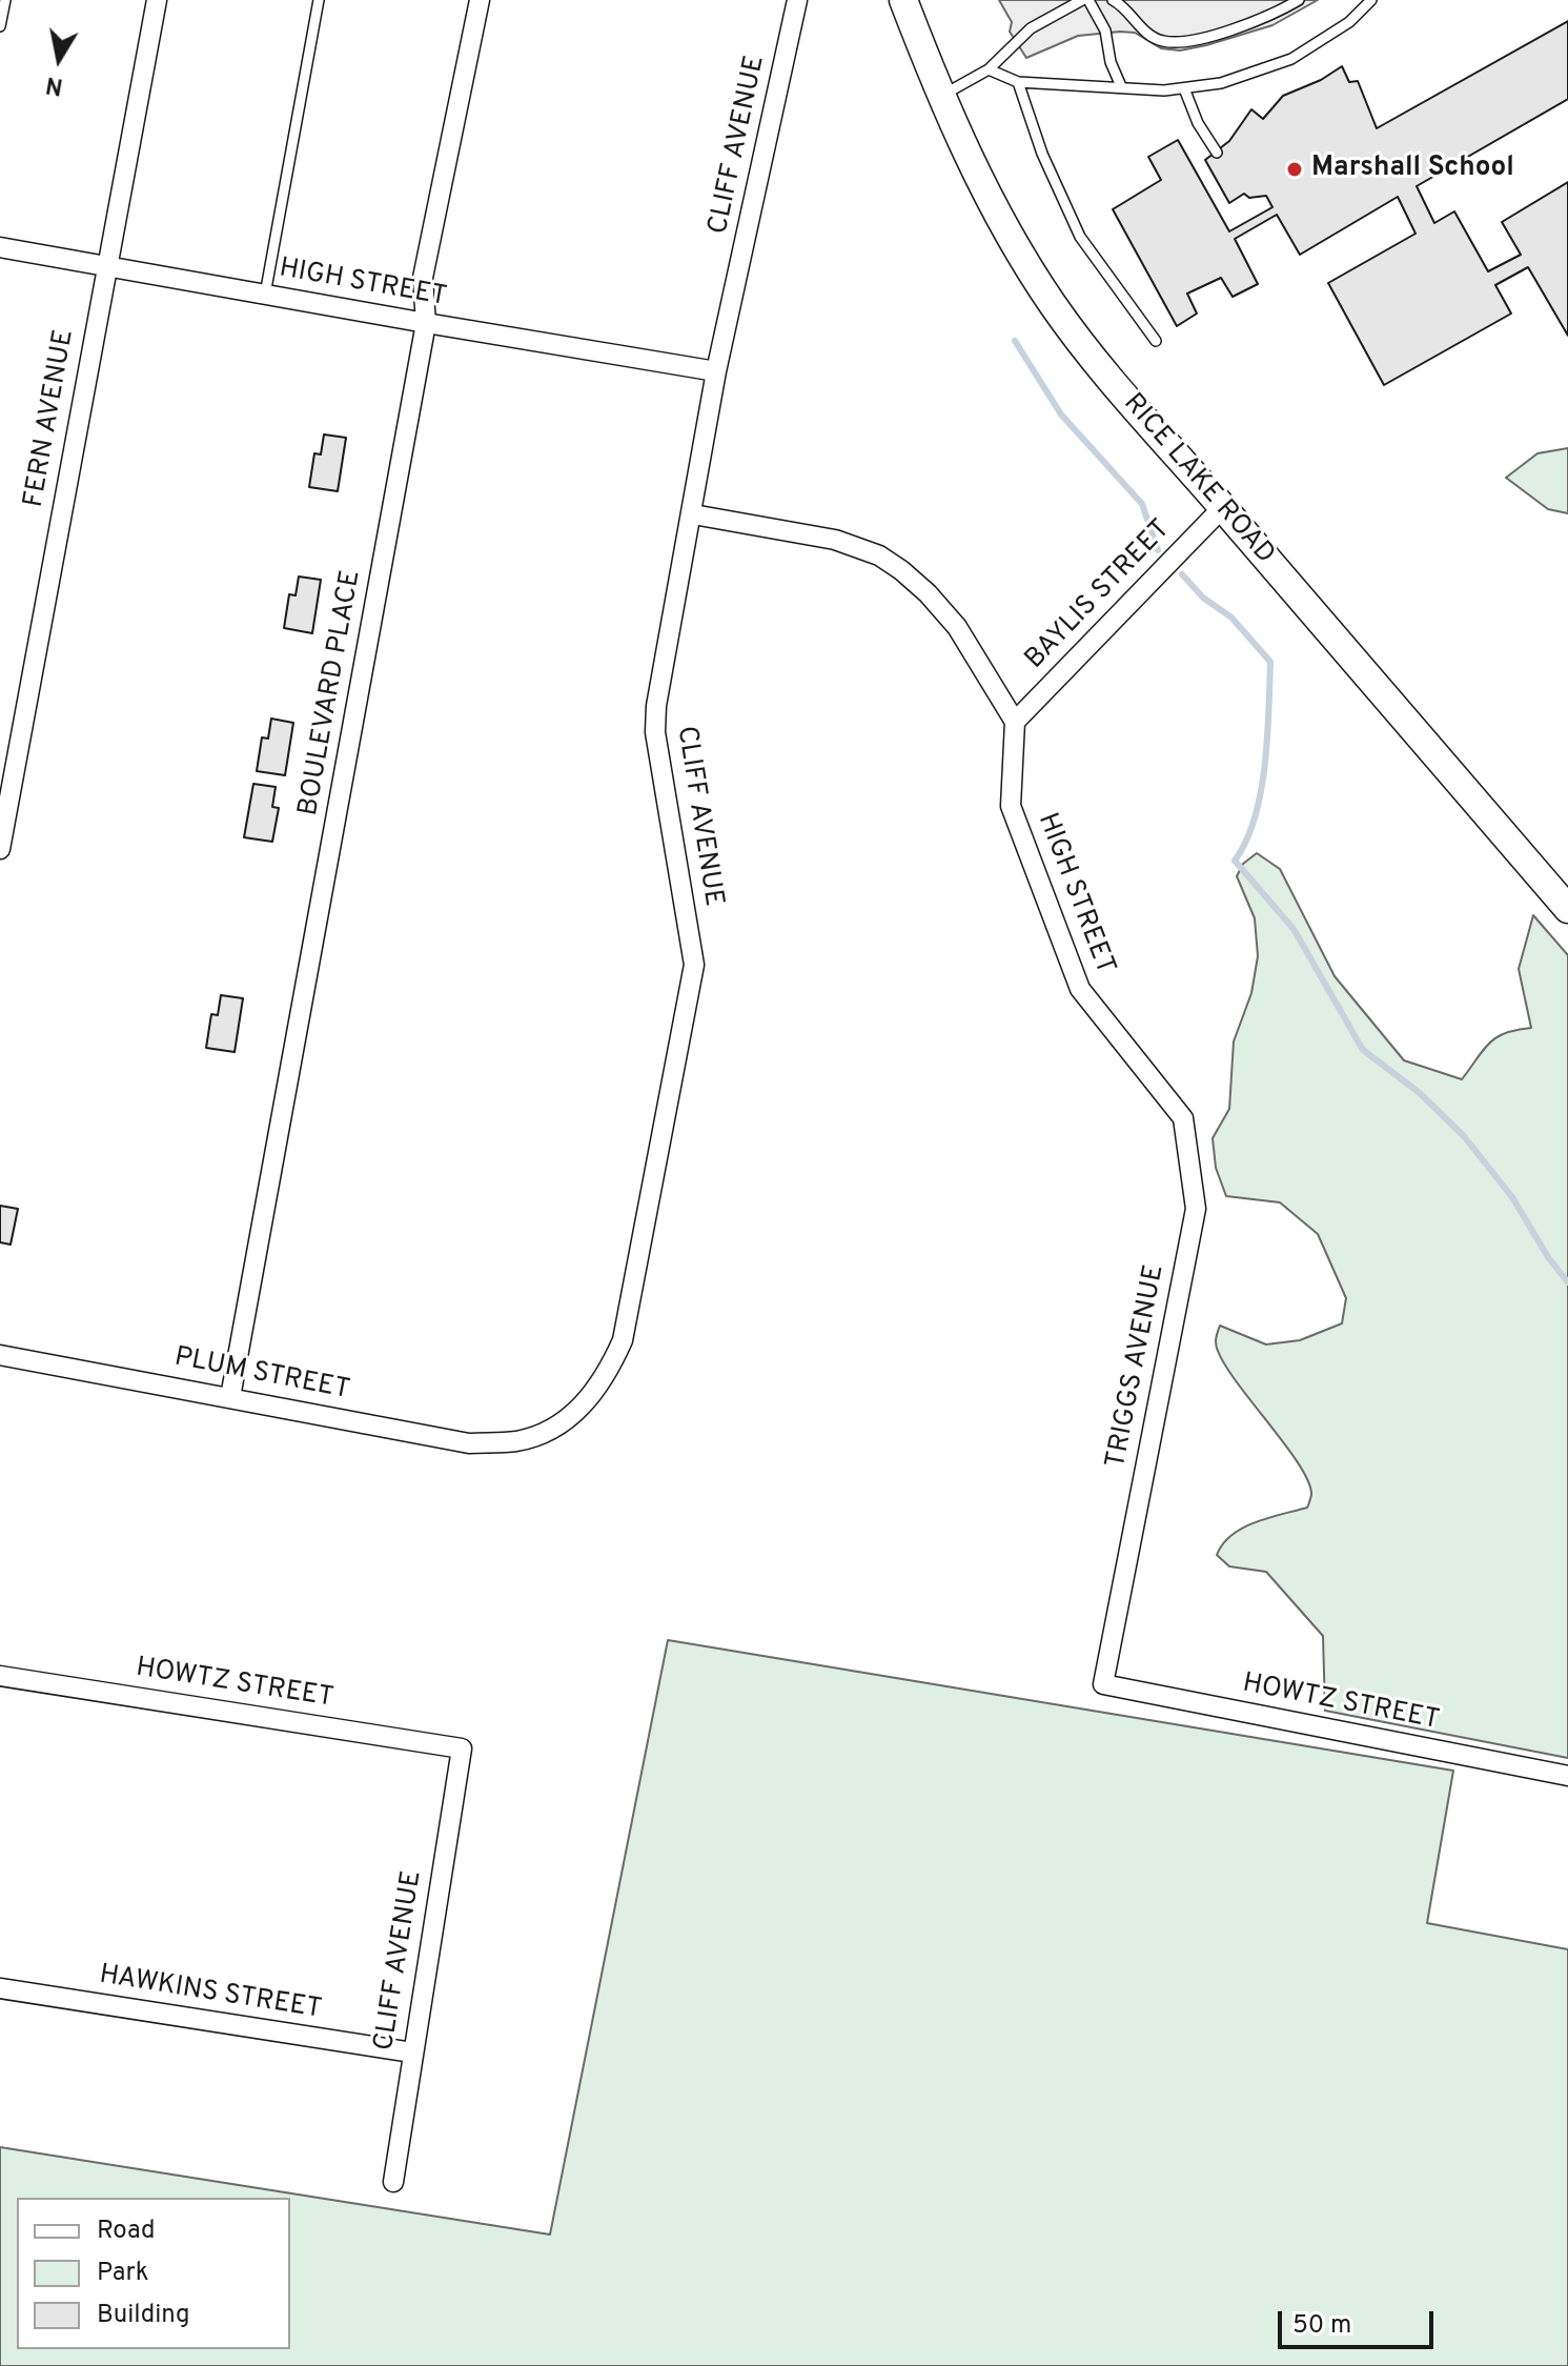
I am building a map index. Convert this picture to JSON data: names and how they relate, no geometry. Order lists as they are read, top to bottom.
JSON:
{
  "streets": {
    "main road": ["RICE LAKE ROAD"],
    "street": [
      "CLIFF AVENUE",
      "HIGH STREET",
      "FERN AVENUE",
      "BAYLIS STREET",
      "BOULEVARD PLACE",
      "TRIGGS AVENUE",
      "PLUM STREET",
      "HOWTZ STREET",
      "HAWKINS STREET"
    ]
  },
  "crossings": [
    ["CLIFF AVENUE", "HIGH STREET"],
    ["CLIFF AVENUE", "PLUM STREET"],
    ["CLIFF AVENUE", "HOWTZ STREET"],
    ["CLIFF AVENUE", "HAWKINS STREET"],
    ["HIGH STREET", "FERN AVENUE"],
    ["HIGH STREET", "BAYLIS STREET"],
    ["HIGH STREET", "BOULEVARD PLACE"],
    ["HIGH STREET", "TRIGGS AVENUE"],
    ["RICE LAKE ROAD", "BAYLIS STREET"],
    ["BOULEVARD PLACE", "PLUM STREET"],
    ["TRIGGS AVENUE", "HOWTZ STREET"]
  ],
  "places": ["Marshall School"],
  "legend": ["Road", "Park", "Building"],
  "scale_bar": "50 m",
  "north": "bottom"
}
